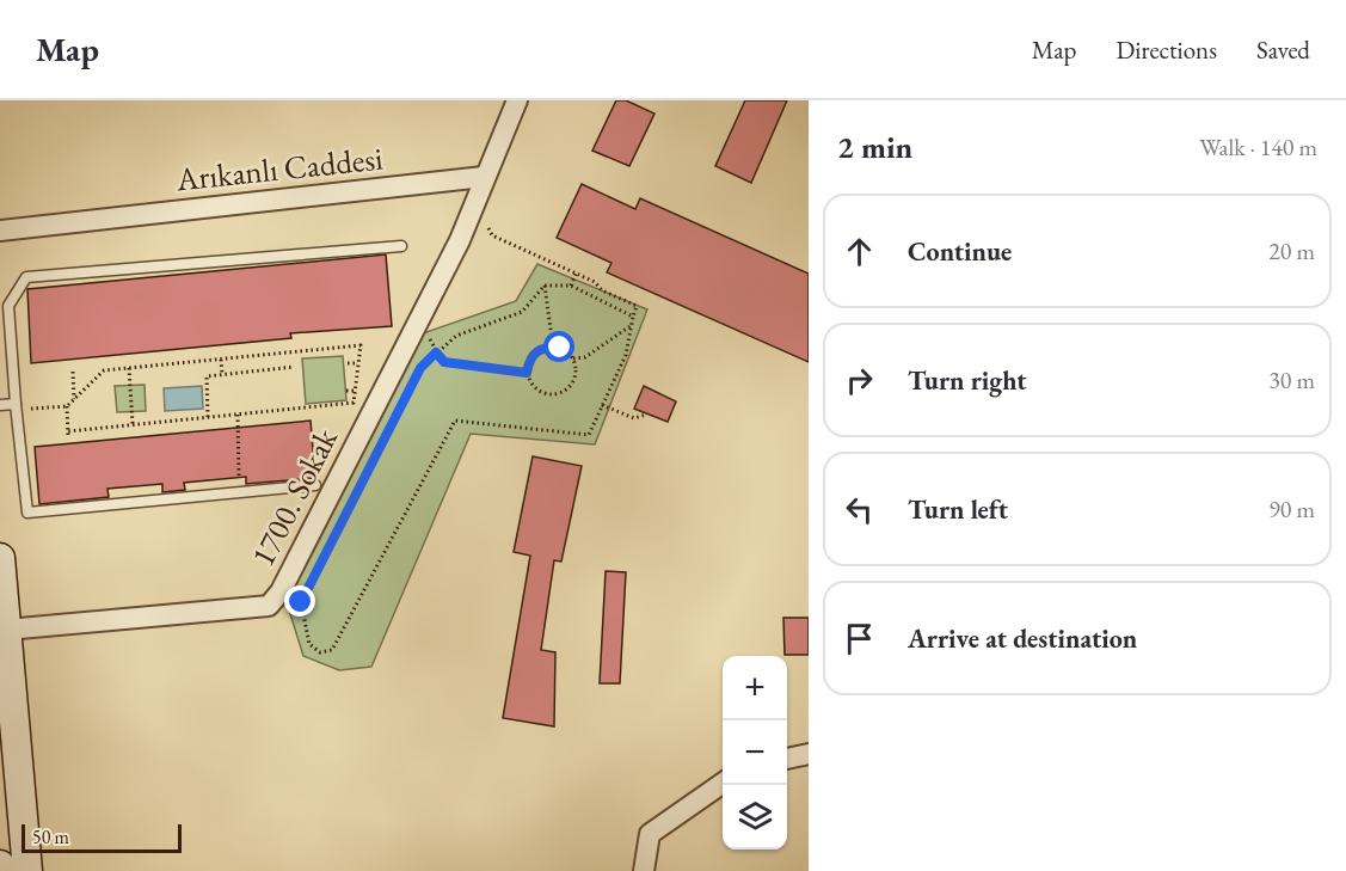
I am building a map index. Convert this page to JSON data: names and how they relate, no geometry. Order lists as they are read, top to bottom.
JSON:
{
  "streets": {
    "street": ["Arıkanlı Caddesi", "1700. Sokak"]
  },
  "crossings": [
    ["Arıkanlı Caddesi", "1700. Sokak"]
  ],
  "scale_bar": "50 m",
  "page": {
    "header": "Map",
    "nav": ["Map", "Directions", "Saved"],
    "heading": ["2 min", "Walk · 140 m"],
    "list": [
      ["Continue", "20 m"],
      ["Turn right", "30 m"],
      ["Turn left", "90 m"],
      "Arrive at destination"
    ],
    "map_buttons": ["+", "−"],
    "scale": "50 m"
  }
}
